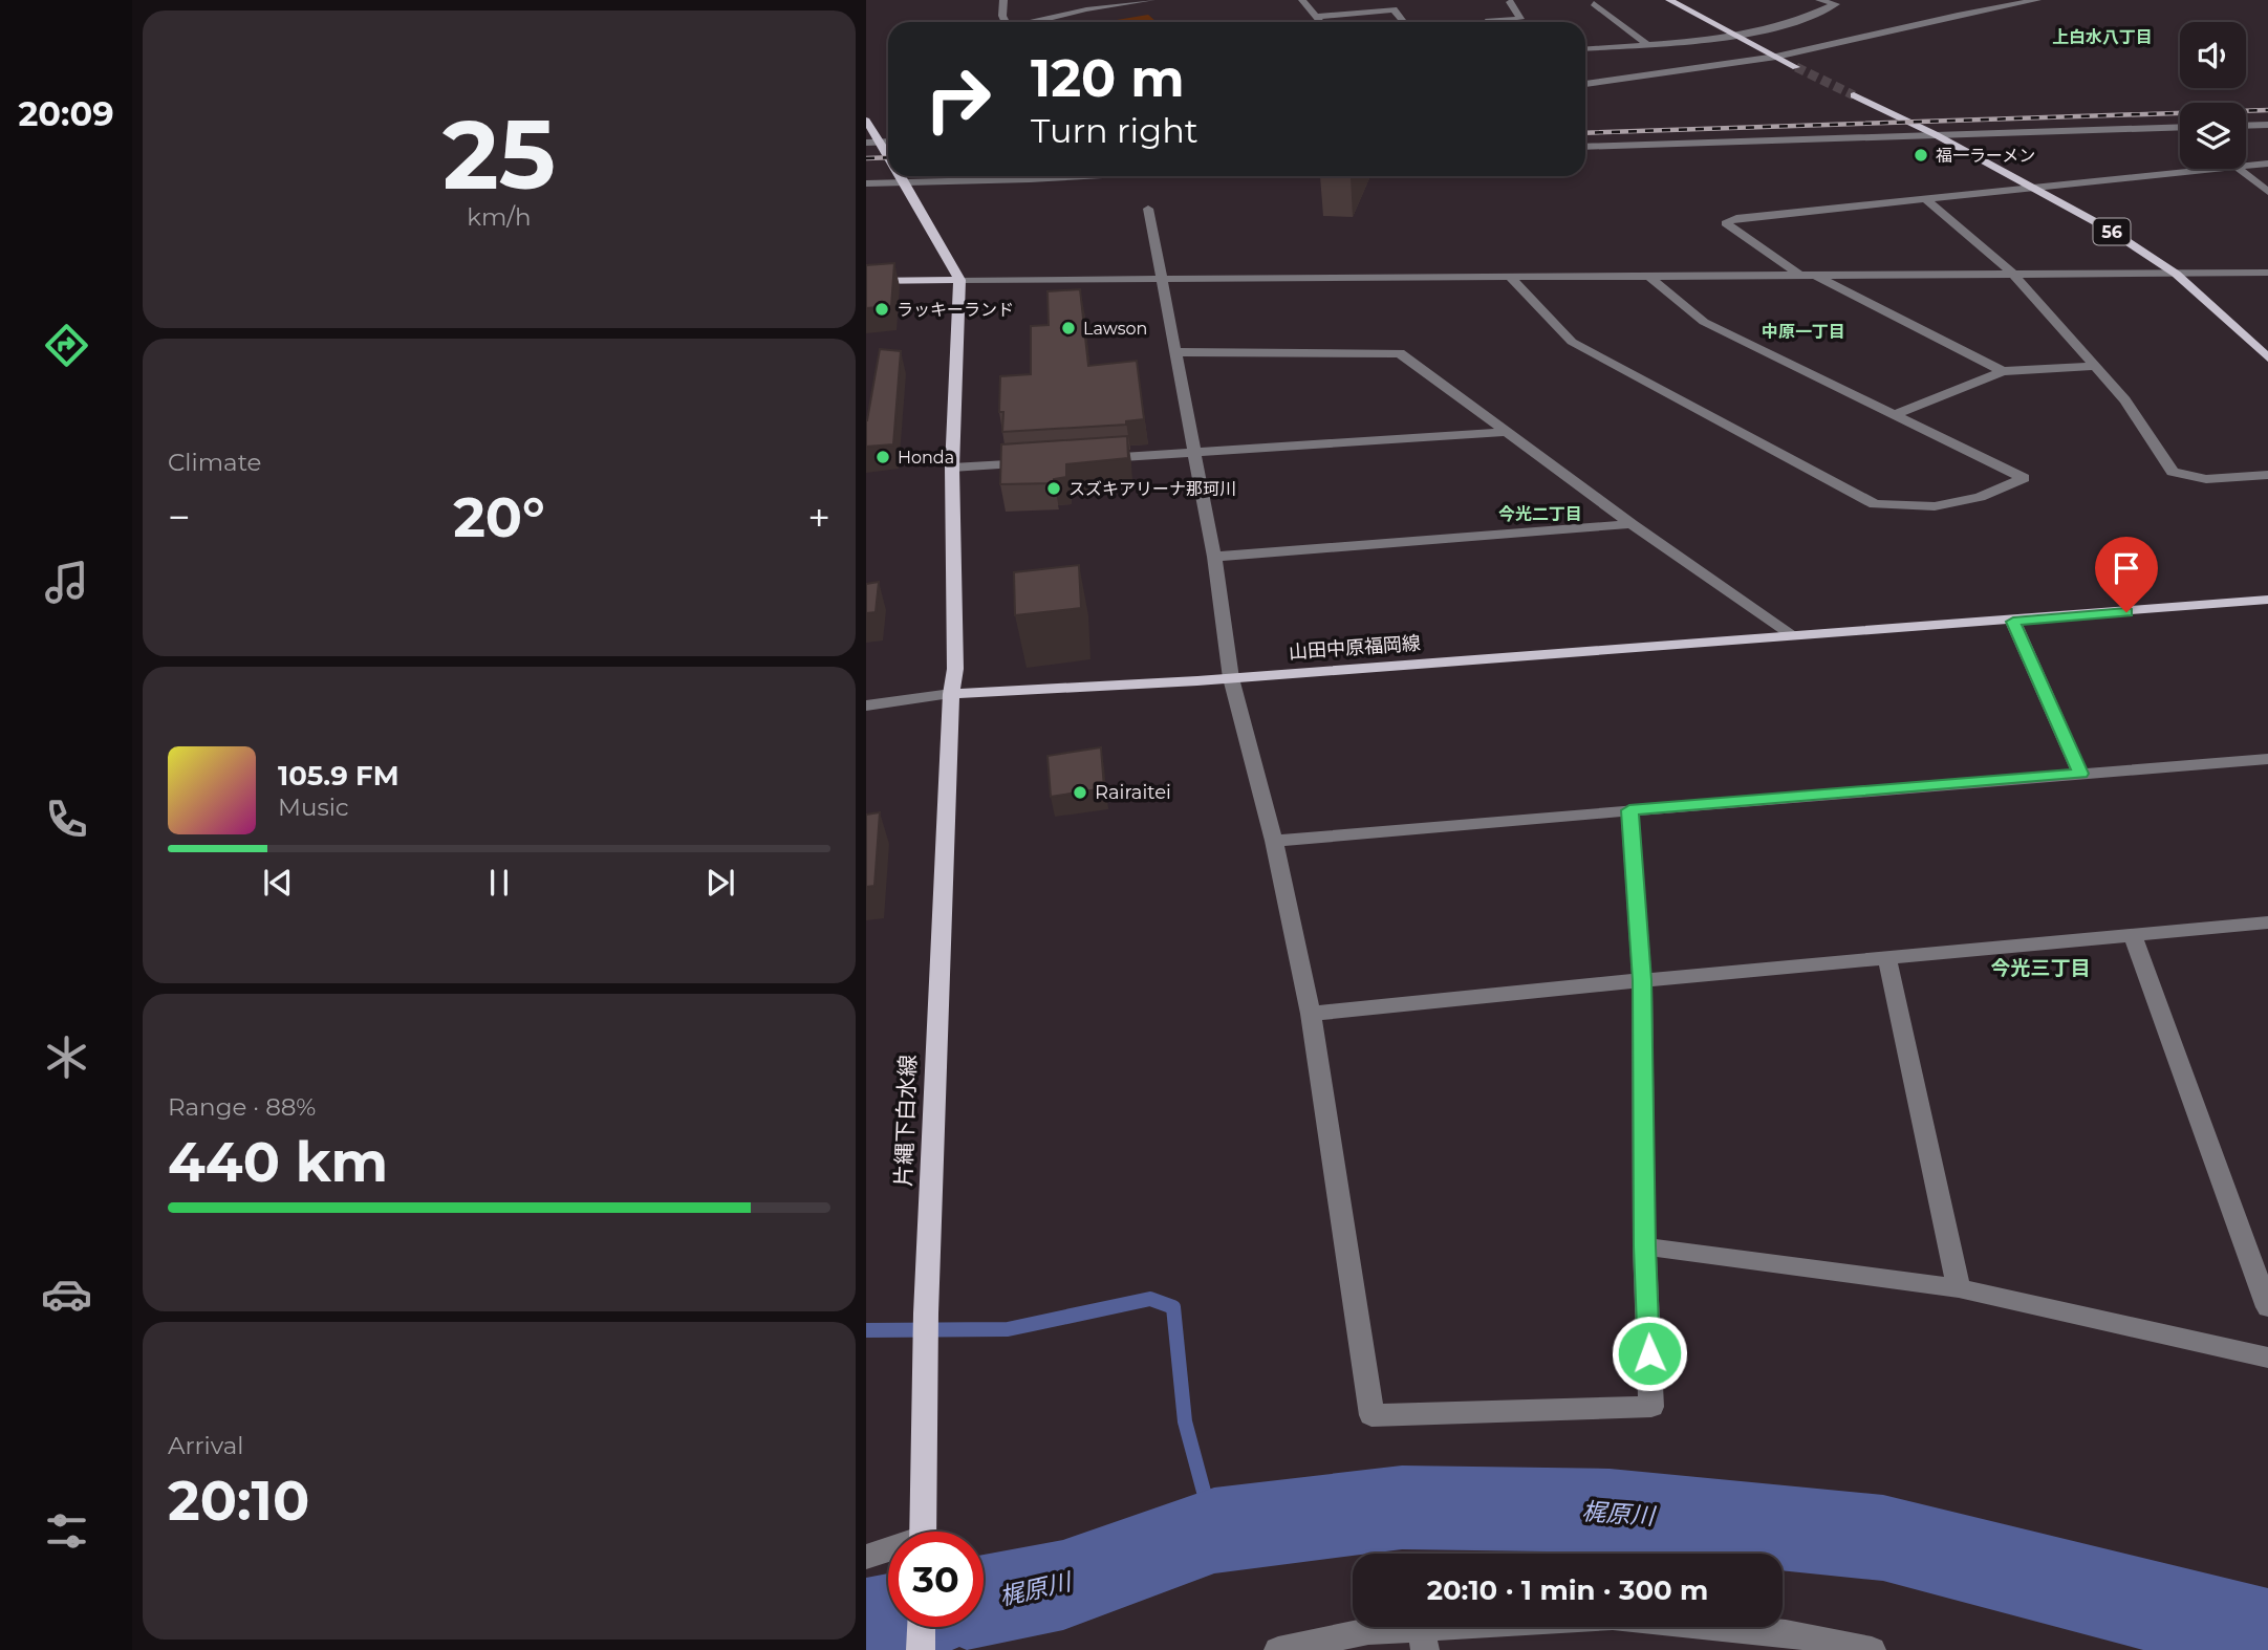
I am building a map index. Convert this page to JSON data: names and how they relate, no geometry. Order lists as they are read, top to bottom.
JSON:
{
  "streets": {
    "main road": ["56", "山田中原福岡線", "片縄下白水線"]
  },
  "crossings": [
    ["山田中原福岡線", "片縄下白水線"]
  ],
  "districts": [
    "上白水八丁目",
    "中原一丁目",
    "今光二丁目",
    "今光三丁目"
  ],
  "water": ["梶原川"],
  "places": [
    "福一ラーメン",
    "ラッキーランド",
    "Lawson",
    "Honda",
    "スズキアリーナ那珂川",
    "Rairaitei"
  ],
  "page": {
    "tabs": "20:09",
    "tile": [
      ["25", "km/h"],
      "Climate",
      ["Range · 88%", "440 km"],
      ["Arrival", "20:10"]
    ],
    "turn": ["120 m", "Turn right"],
    "heat": ["−", "20°", "+"],
    "song": ["105.9 FM", "Music"],
    "limit": "30",
    "trip": "20:10 · 1 min · 300 m"
  }
}
